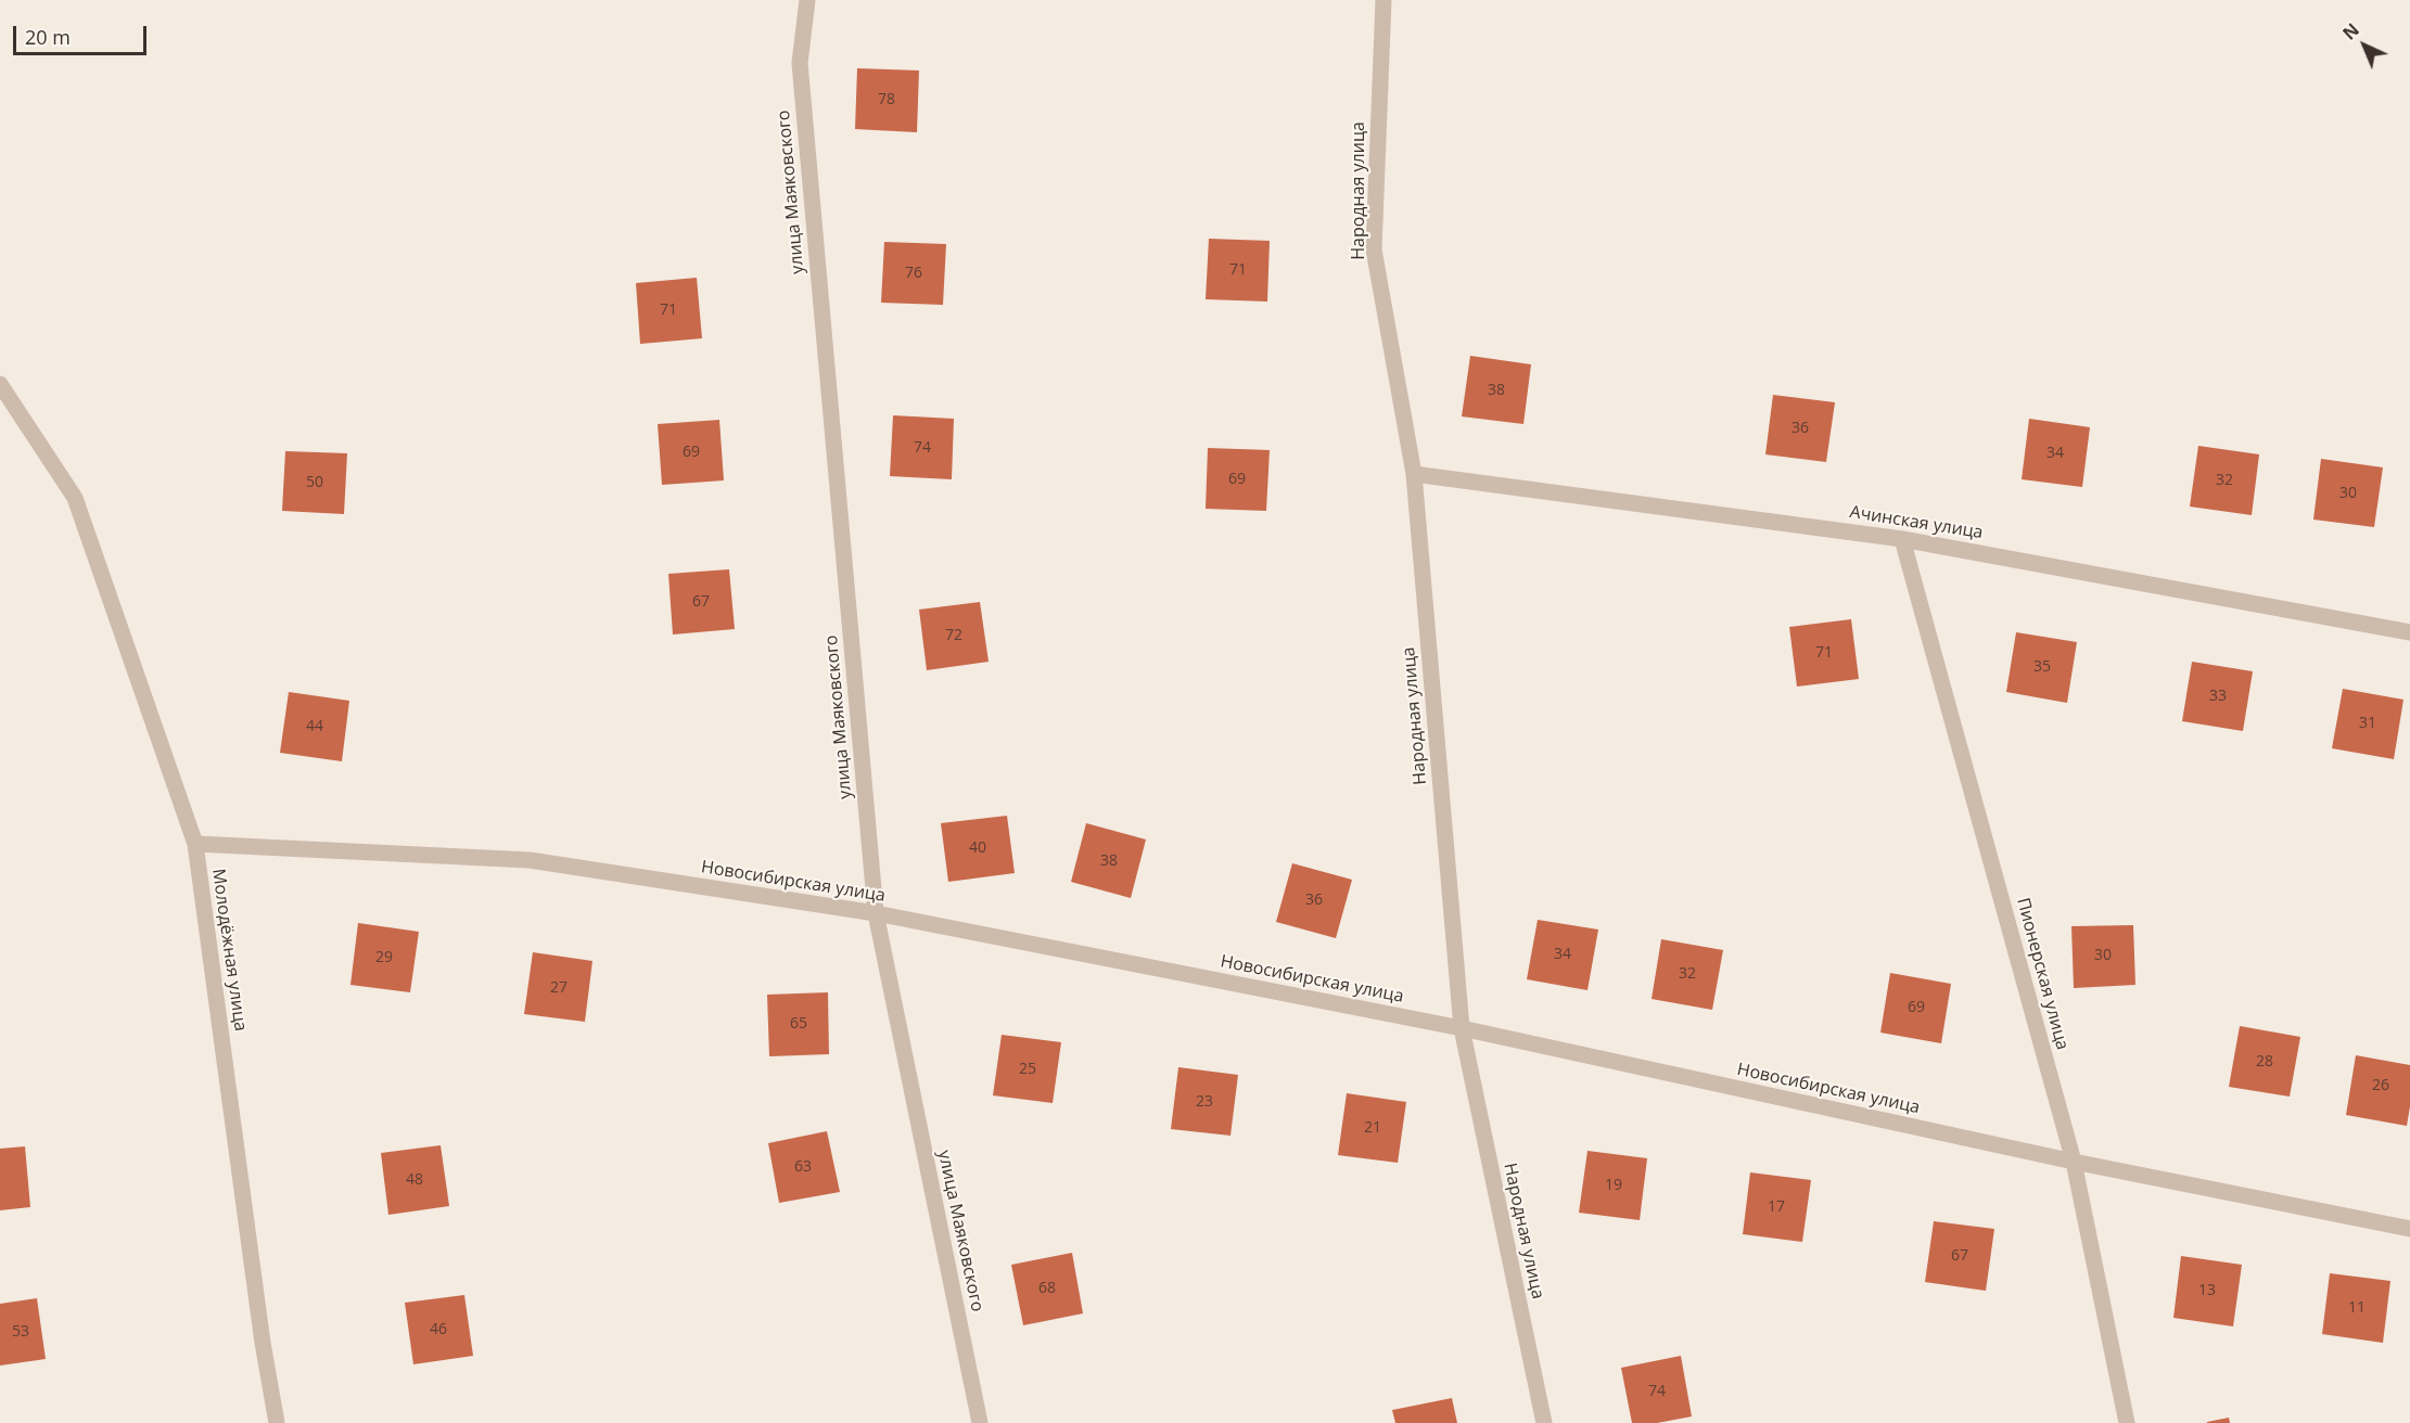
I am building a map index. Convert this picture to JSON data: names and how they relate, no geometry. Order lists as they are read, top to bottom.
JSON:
{
  "streets": {
    "street": [
      "Народная улица",
      "улица Маяковского",
      "Ачинская улица",
      "Новосибирская улица",
      "Молодёжная улица",
      "Пионерская улица"
    ]
  },
  "crossings": [
    ["Народная улица", "Ачинская улица"],
    ["Народная улица", "Новосибирская улица"],
    ["улица Маяковского", "Новосибирская улица"],
    ["Ачинская улица", "Пионерская улица"],
    ["Новосибирская улица", "Молодёжная улица"],
    ["Новосибирская улица", "Пионерская улица"]
  ],
  "house_numbers": [
    "78",
    "71",
    "76",
    "71",
    "38",
    "36",
    "74",
    "69",
    "34",
    "69",
    "32",
    "50",
    "30",
    "67",
    "72",
    "71",
    "35",
    "33",
    "31",
    "44",
    "40",
    "38",
    "36",
    "34",
    "30",
    "29",
    "32",
    "27",
    "69",
    "65",
    "28",
    "25",
    "26",
    "23",
    "21",
    "63",
    "48",
    "19",
    "17",
    "67",
    "68",
    "13",
    "11",
    "46",
    "53",
    "74"
  ],
  "scale_bar": "20 m",
  "north": "top left"
}
